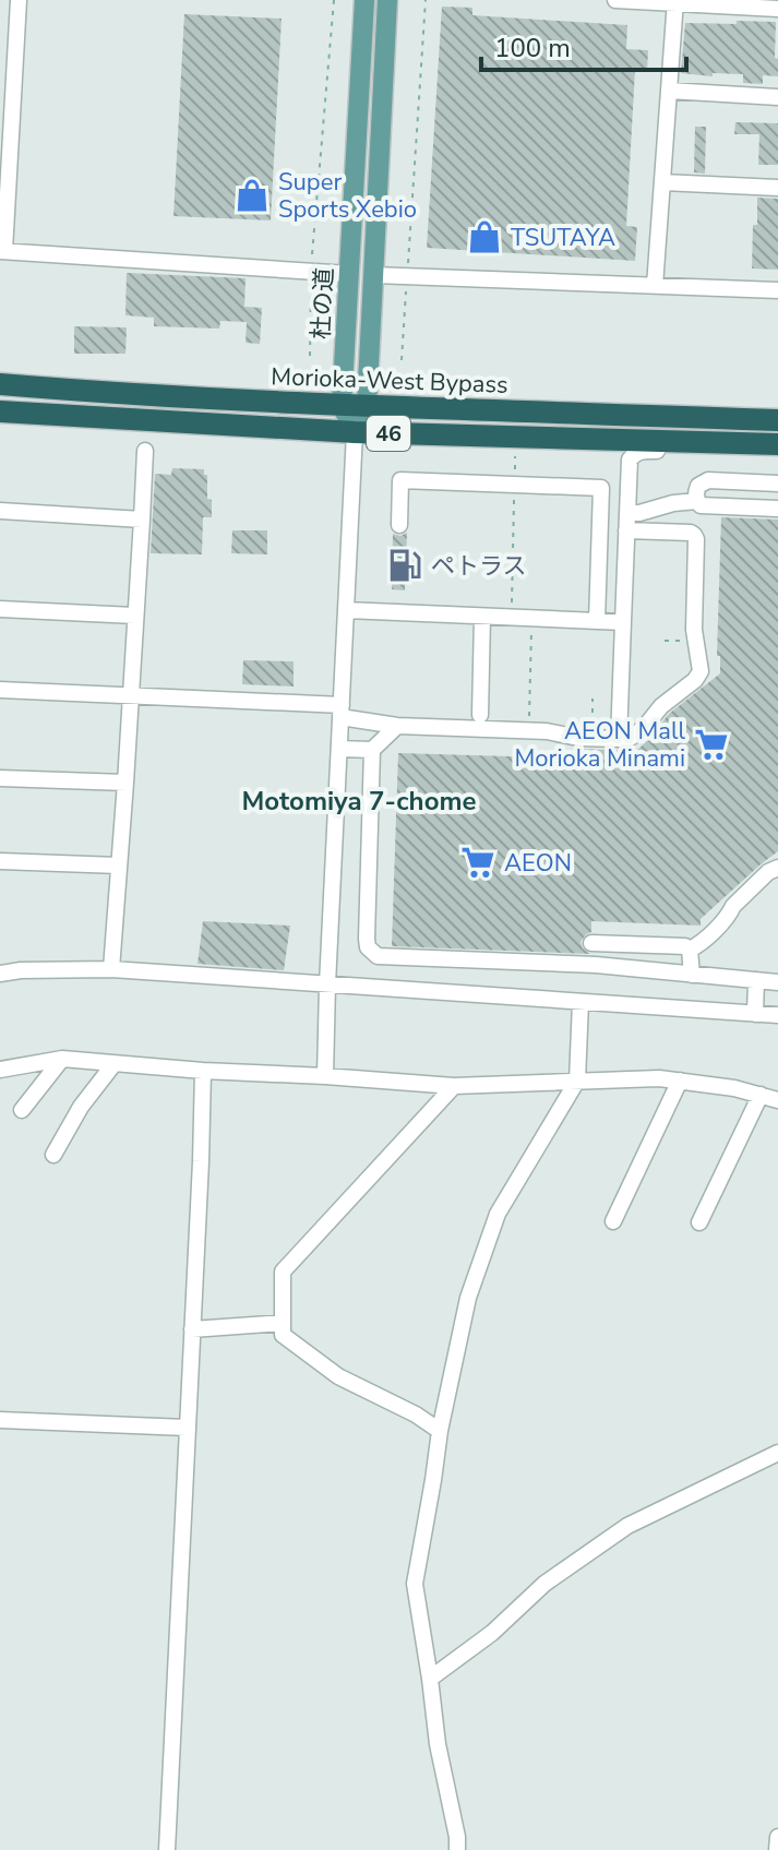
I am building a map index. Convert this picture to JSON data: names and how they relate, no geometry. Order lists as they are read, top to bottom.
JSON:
{
  "streets": {
    "highway": ["Morioka-West Bypass", "46"],
    "main road": ["杜の道"]
  },
  "crossings": [
    ["杜の道", "Morioka-West Bypass"],
    ["杜の道", "46"]
  ],
  "districts": ["Motomiya 7-chome"],
  "places": {
    "shop": ["Super Sports Xebio", "TSUTAYA"],
    "fuel station": ["ペトラス"],
    "supermarket": ["AEON Mall Morioka Minami", "AEON"]
  },
  "scale_bar": "100 m"
}
